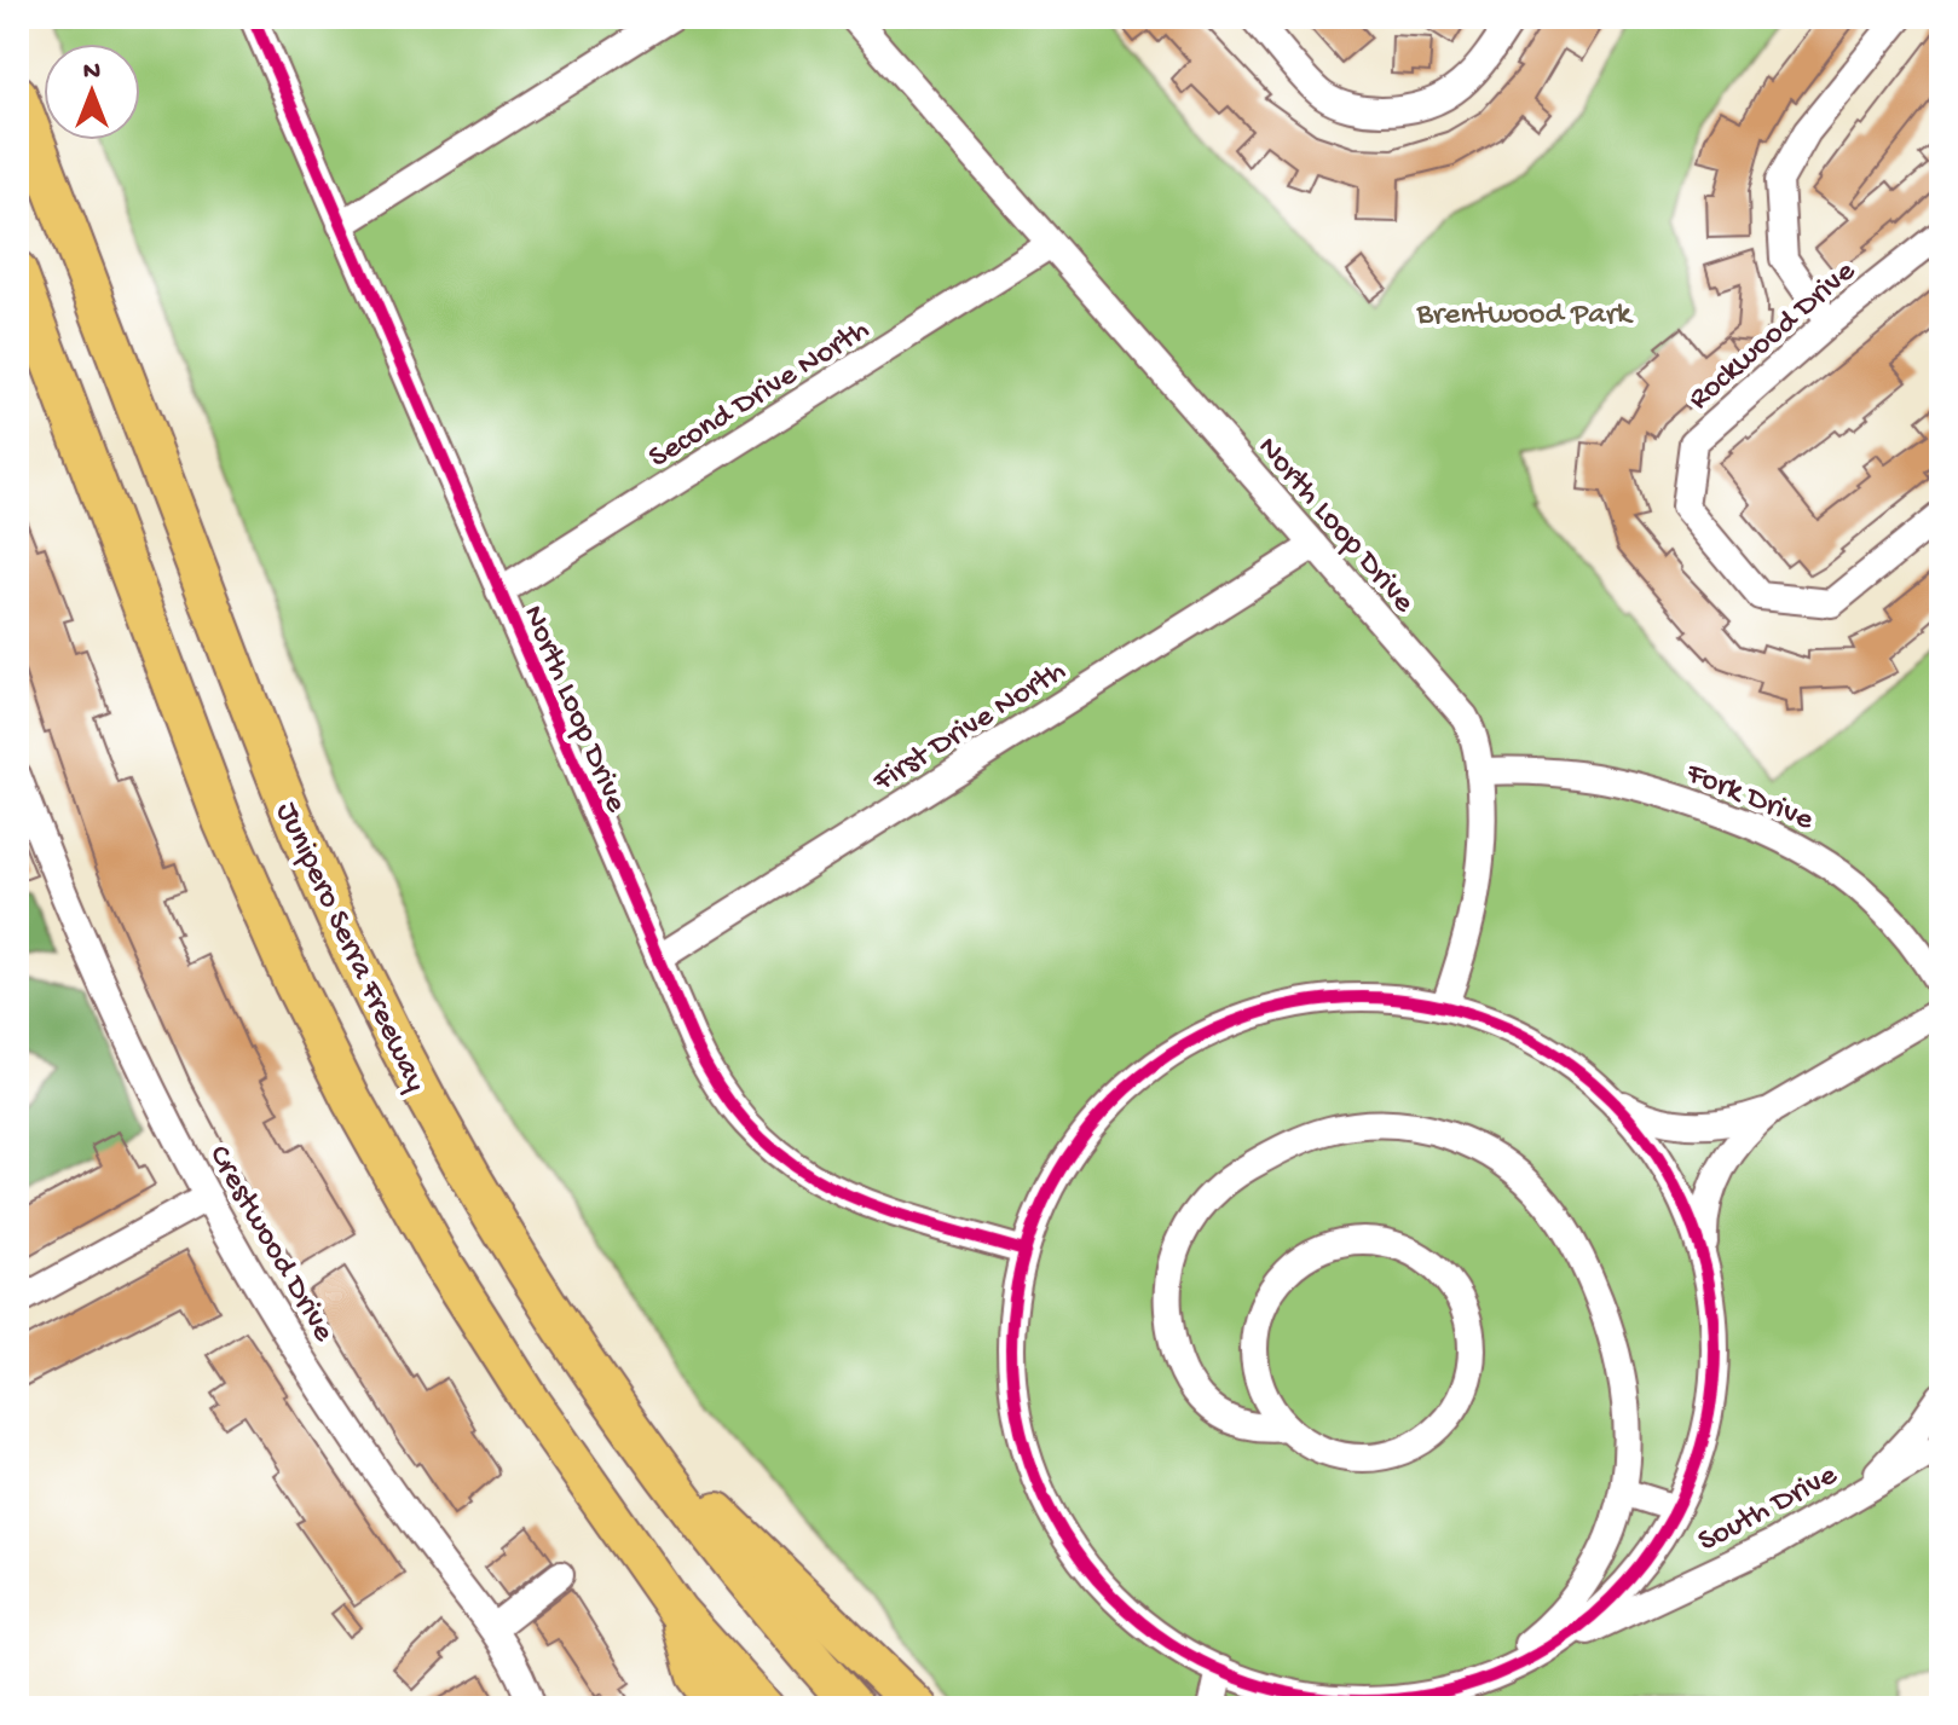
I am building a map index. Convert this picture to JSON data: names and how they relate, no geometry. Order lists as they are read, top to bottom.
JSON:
{
  "streets": {
    "highway": ["Junipero Serra Freeway"],
    "street": [
      "Rockwood Drive",
      "Second Drive North",
      "North Loop Drive",
      "First Drive North",
      "Fork Drive",
      "Crestwood Drive",
      "South Drive"
    ]
  },
  "crossings": [
    ["Second Drive North", "North Loop Drive"],
    ["North Loop Drive", "First Drive North"],
    ["North Loop Drive", "Fork Drive"]
  ],
  "parks": ["Brentwood Park"],
  "north": "top"
}
